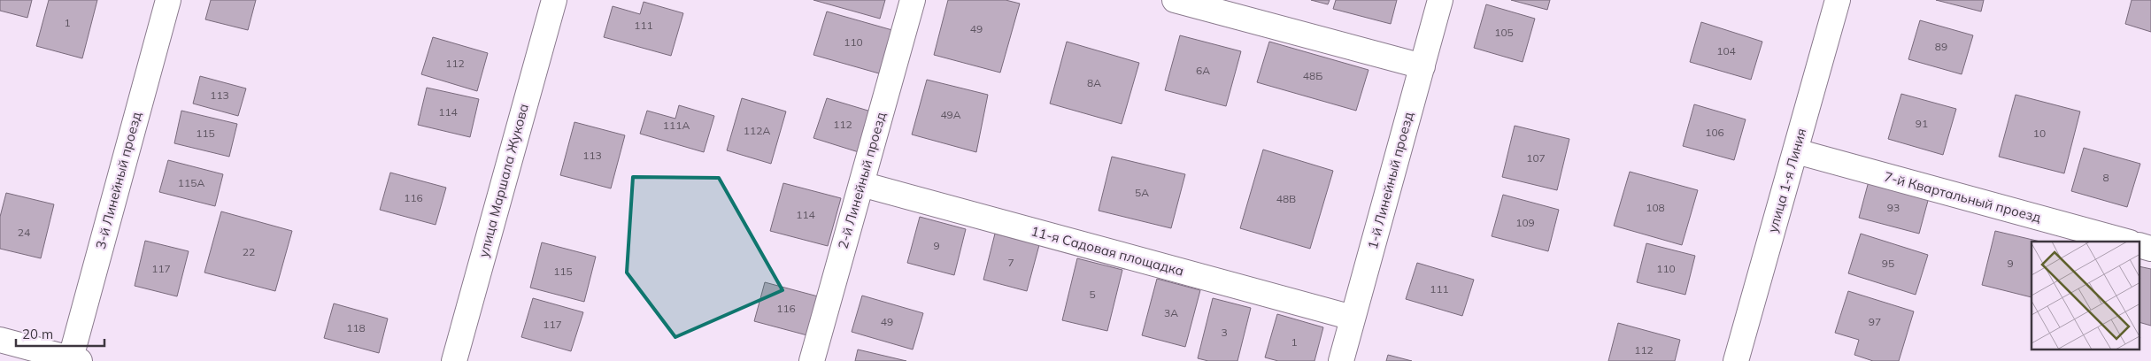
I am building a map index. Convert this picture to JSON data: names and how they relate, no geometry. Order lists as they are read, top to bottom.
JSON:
{
  "streets": {
    "street": [
      "3-й Линейный проезд",
      "улица Маршала Жукова",
      "2-й Линейный проезд",
      "1-й Линейный проезд",
      "улица 1-я Линия",
      "7-й Квартальный проезд",
      "11-я Садовая площадка"
    ]
  },
  "crossings": [
    ["2-й Линейный проезд", "11-я Садовая площадка"],
    ["1-й Линейный проезд", "11-я Садовая площадка"],
    ["улица 1-я Линия", "7-й Квартальный проезд"]
  ],
  "house_numbers": [
    "1",
    "111",
    "49",
    "105",
    "110",
    "89",
    "104",
    "112",
    "6А",
    "48Б",
    "8А",
    "113",
    "114",
    "49А",
    "91",
    "112",
    "111А",
    "112А",
    "106",
    "115",
    "10",
    "113",
    "107",
    "8",
    "115А",
    "5А",
    "116",
    "48В",
    "108",
    "93",
    "114",
    "109",
    "24",
    "9",
    "22",
    "7",
    "95",
    "9",
    "117",
    "110",
    "115",
    "111",
    "5",
    "116",
    "3А",
    "49",
    "97",
    "117",
    "118",
    "3",
    "1",
    "112"
  ],
  "scale_bar": "20 m"
}
